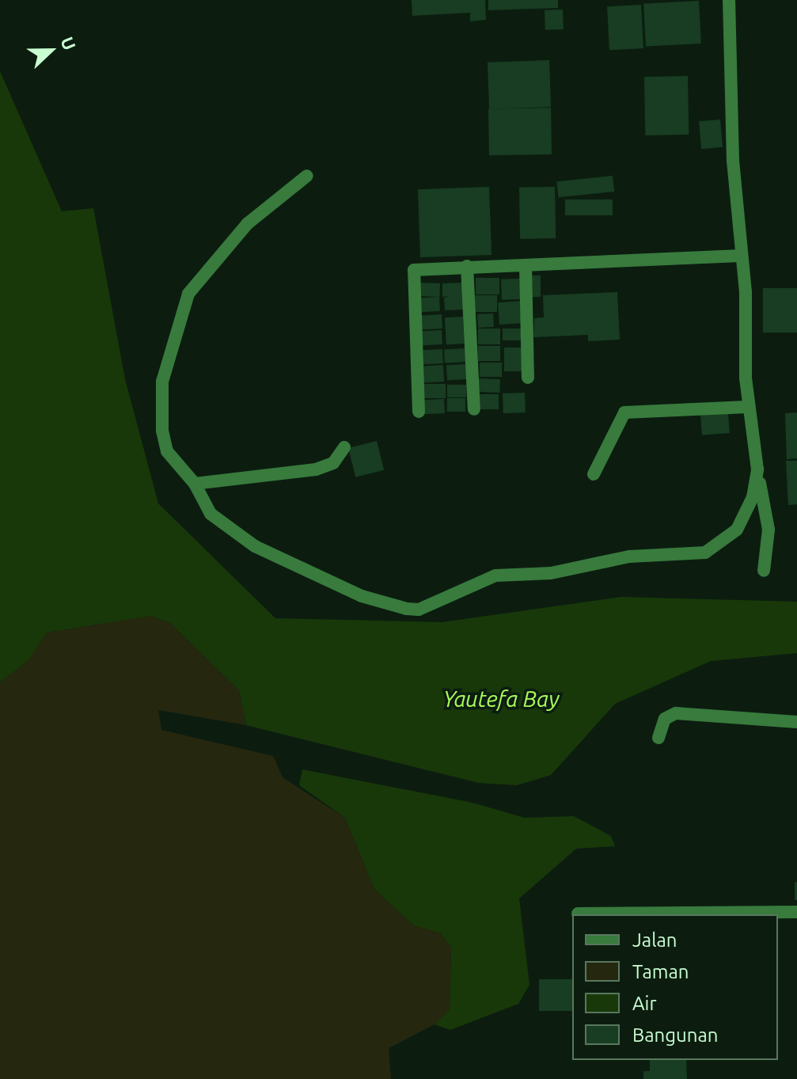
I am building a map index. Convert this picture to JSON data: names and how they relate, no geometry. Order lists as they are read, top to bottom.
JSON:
{
  "water": ["Yautefa Bay"],
  "legend": [
    "Jalan",
    "Taman",
    "Air",
    "Bangunan"
  ],
  "north": "right"
}
